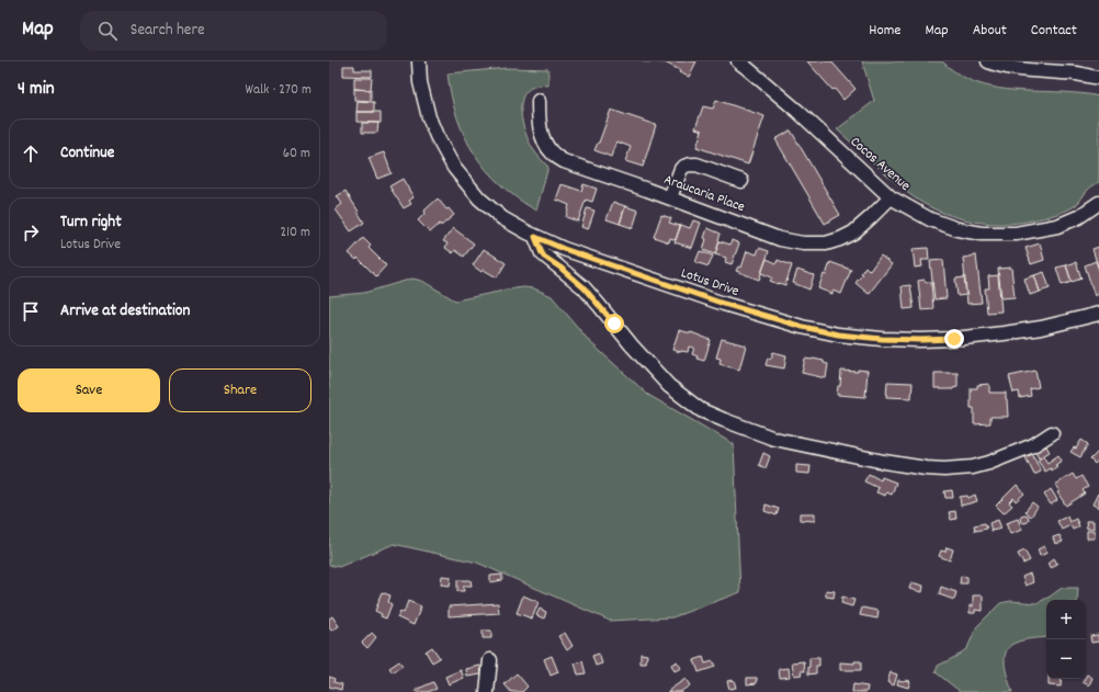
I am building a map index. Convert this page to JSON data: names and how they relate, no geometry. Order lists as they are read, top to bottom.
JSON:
{
  "streets": {
    "street": ["Cocos Avenue", "Araucaria Place", "Lotus Drive"]
  },
  "crossings": [
    ["Cocos Avenue", "Araucaria Place"]
  ],
  "page": {
    "header": "Map",
    "search": "Search here",
    "nav": [
      "Home",
      "Map",
      "About",
      "Contact"
    ],
    "heading": ["4 min", "Walk · 270 m"],
    "list": [
      ["Continue", "60 m"],
      ["Turn right", "Lotus Drive", "210 m"],
      "Arrive at destination"
    ],
    "buttons": ["Save", "Share"],
    "map_buttons": ["+", "−"]
  }
}
